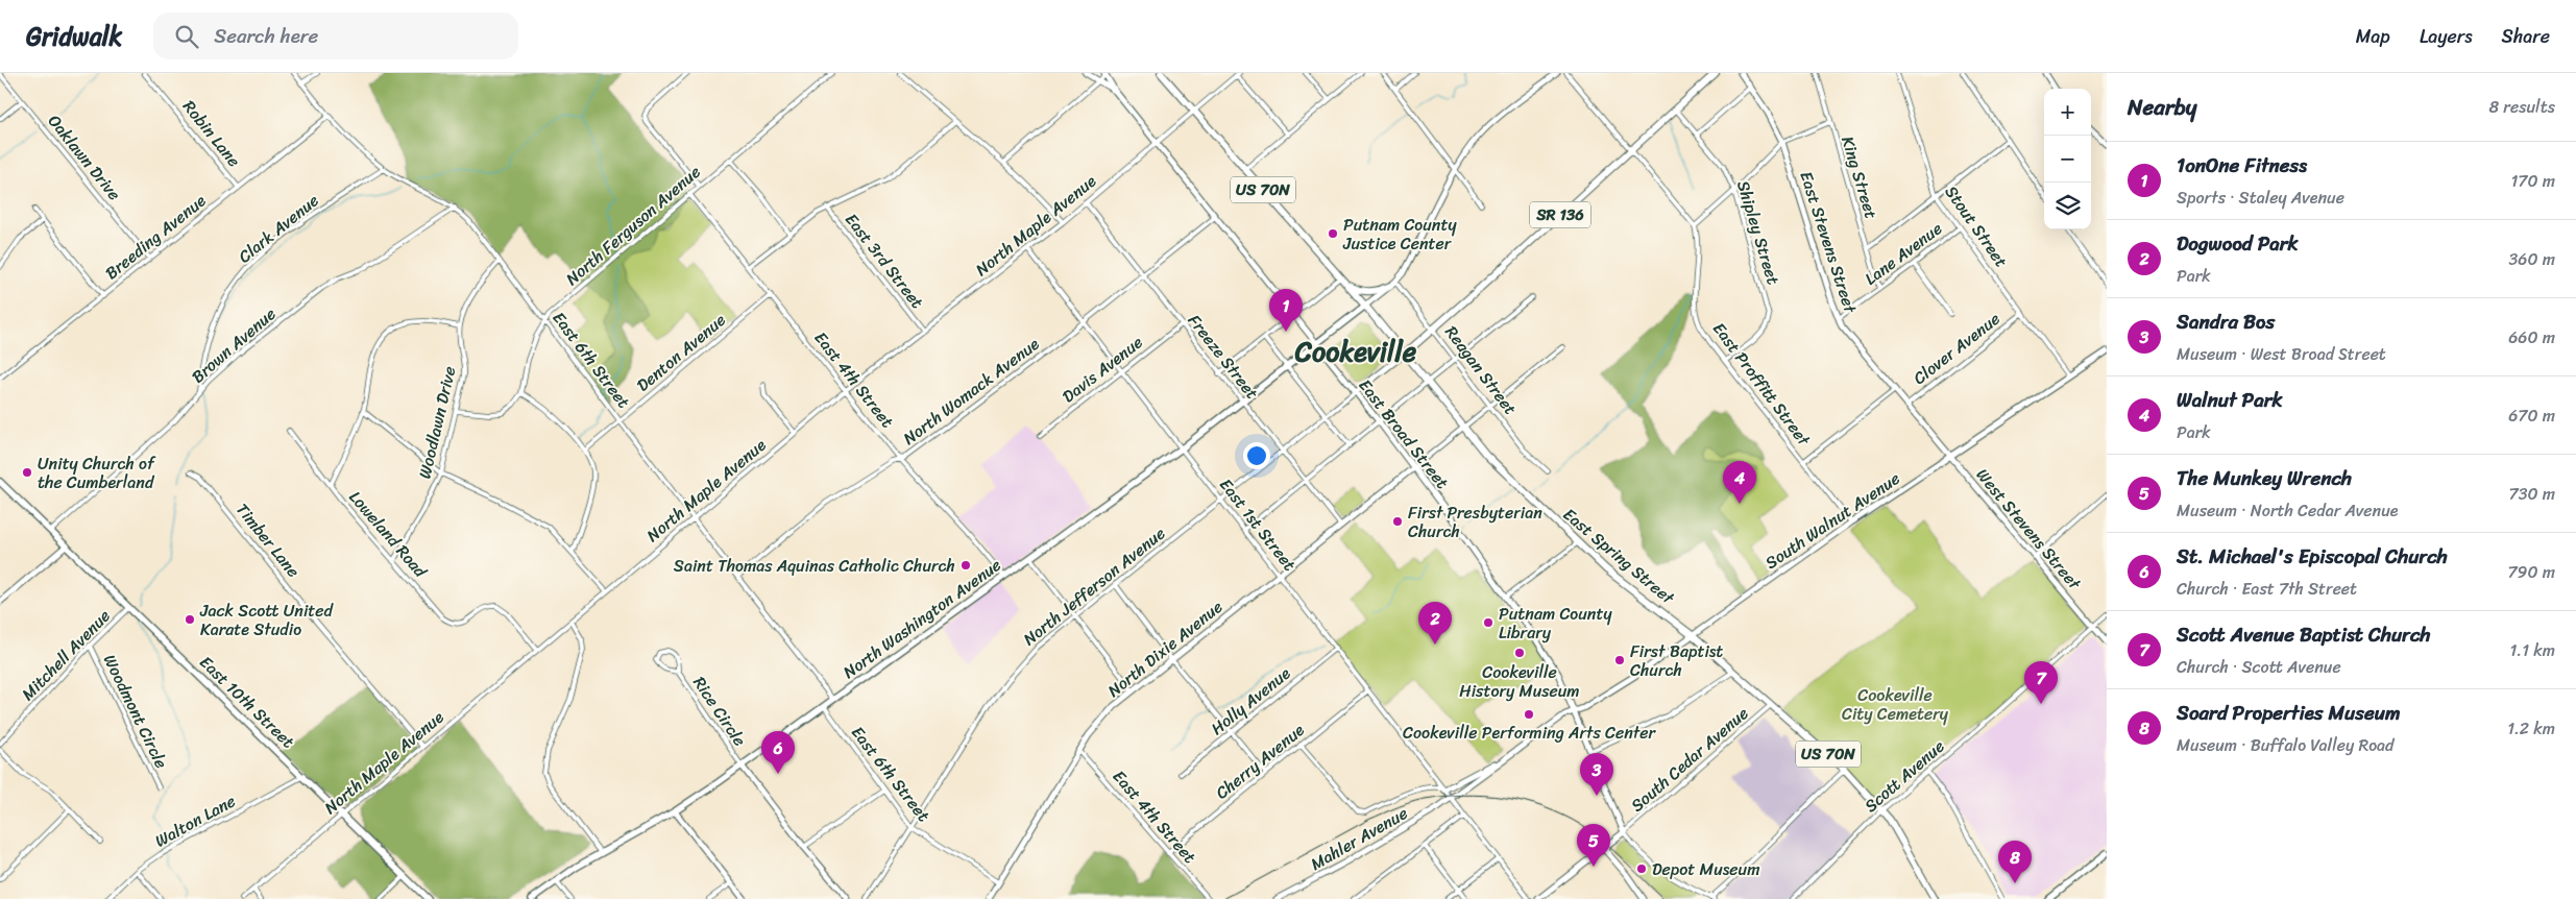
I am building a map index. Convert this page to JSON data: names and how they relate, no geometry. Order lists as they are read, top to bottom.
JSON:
{
  "streets": {
    "main road": [
      "US 70N",
      "SR 136",
      "East Spring Street",
      "North Washington Avenue",
      "East 10th Street"
    ],
    "street": [
      "Robin Lane",
      "Oaklawn Drive",
      "King Street",
      "North Ferguson Avenue",
      "North Maple Avenue",
      "Stout Street",
      "Clark Avenue",
      "Shipley Street",
      "Breeding Avenue",
      "East Stevens Street",
      "Lane Avenue",
      "East 3rd Street",
      "Brown Avenue",
      "Clover Avenue",
      "Denton Avenue",
      "Freeze Street",
      "East 6th Street",
      "Davis Avenue",
      "Reagan Street",
      "East 4th Street",
      "East Proffitt Street",
      "North Womack Avenue",
      "Woodlawn Drive",
      "East Broad Street",
      "South Walnut Avenue",
      "East 1st Street",
      "West Stevens Street",
      "Loweland Road",
      "Timber Lane",
      "North Jefferson Avenue",
      "North Dixie Avenue",
      "Mitchell Avenue",
      "Holly Avenue",
      "Woodmont Circle",
      "Rice Circle",
      "South Cedar Avenue",
      "Cherry Avenue",
      "Scott Avenue",
      "Walton Lane",
      "Mahler Avenue"
    ]
  },
  "crossings": [
    ["Robin Lane", "Breeding Avenue"],
    ["Oaklawn Drive", "Breeding Avenue"],
    ["King Street", "Lane Avenue"],
    ["US 70N", "South Walnut Avenue"],
    ["US 70N", "East Spring Street"],
    ["US 70N", "South Cedar Avenue"],
    ["US 70N", "Scott Avenue"],
    ["SR 136", "Shipley Street"],
    ["SR 136", "Reagan Street"],
    ["SR 136", "East Spring Street"],
    ["North Ferguson Avenue", "East 6th Street"],
    ["North Ferguson Avenue", "East 4th Street"],
    ["North Maple Avenue", "East 3rd Street"],
    ["North Maple Avenue", "Freeze Street"],
    ["North Maple Avenue", "East 6th Street"],
    ["North Maple Avenue", "East 4th Street"],
    ["North Maple Avenue", "East Broad Street"],
    ["North Maple Avenue", "East 1st Street"],
    ["North Maple Avenue", "Loweland Road"],
    ["North Maple Avenue", "Timber Lane"],
    ["North Maple Avenue", "East Spring Street"],
    ["North Maple Avenue", "East 10th Street"],
    ["Stout Street", "Lane Avenue"],
    ["Stout Street", "Clover Avenue"],
    ["Stout Street", "South Walnut Avenue"],
    ["Clark Avenue", "Brown Avenue"],
    ["Clark Avenue", "East 6th Street"],
    ["Shipley Street", "East Proffitt Street"],
    ["Breeding Avenue", "East 6th Street"],
    ["East Stevens Street", "Lane Avenue"],
    ["East Stevens Street", "Clover Avenue"],
    ["East Stevens Street", "South Walnut Avenue"],
    ["East Stevens Street", "West Stevens Street"],
    ["Brown Avenue", "East 6th Street"],
    ["Brown Avenue", "East 10th Street"],
    ["Clover Avenue", "East Proffitt Street"],
    ["Denton Avenue", "East 6th Street"],
    ["Denton Avenue", "East 4th Street"],
    ["Freeze Street", "Davis Avenue"],
    ["Freeze Street", "North Womack Avenue"],
    ["Freeze Street", "North Jefferson Avenue"],
    ["Freeze Street", "North Washington Avenue"],
    ["Freeze Street", "North Dixie Avenue"],
    ["East 6th Street", "North Womack Avenue"],
    ["East 6th Street", "North Jefferson Avenue"],
    ["East 6th Street", "North Washington Avenue"],
    ["East 6th Street", "North Dixie Avenue"],
    ["Davis Avenue", "East 1st Street"],
    ["East 4th Street", "North Womack Avenue"],
    ["East 4th Street", "North Washington Avenue"],
    ["East 4th Street", "North Dixie Avenue"],
    ["East 4th Street", "Cherry Avenue"],
    ["East Proffitt Street", "South Walnut Avenue"],
    ["North Womack Avenue", "East Broad Street"],
    ["North Womack Avenue", "East 1st Street"],
    ["Woodlawn Drive", "Loweland Road"],
    ["East Broad Street", "South Walnut Avenue"],
    ["East Broad Street", "North Jefferson Avenue"],
    ["East Broad Street", "North Washington Avenue"],
    ["East Broad Street", "North Dixie Avenue"],
    ["East Broad Street", "South Cedar Avenue"],
    ["South Walnut Avenue", "West Stevens Street"],
    ["South Walnut Avenue", "East Spring Street"],
    ["South Walnut Avenue", "Mahler Avenue"],
    ["East 1st Street", "North Jefferson Avenue"],
    ["East 1st Street", "North Washington Avenue"],
    ["East 1st Street", "North Dixie Avenue"],
    ["East 1st Street", "Holly Avenue"],
    ["East 1st Street", "Cherry Avenue"],
    ["East 1st Street", "Mahler Avenue"],
    ["West Stevens Street", "Scott Avenue"],
    ["East Spring Street", "North Washington Avenue"],
    ["North Washington Avenue", "Rice Circle"],
    ["Mitchell Avenue", "East 10th Street"],
    ["Mitchell Avenue", "Woodmont Circle"],
    ["East 10th Street", "Walton Lane"]
  ],
  "districts": ["Cookeville"],
  "parks": ["Cookeville City Cemetery"],
  "places": [
    "Putnam County Justice Center",
    "Unity Church of the Cumberland",
    "First Presbyterian Church",
    "Saint Thomas Aquinas Catholic Church",
    "Jack Scott United Karate Studio",
    "Putnam County Library",
    "Cookeville History Museum",
    "First Baptist Church",
    "Cookeville Performing Arts Center",
    "Depot Museum"
  ],
  "page": {
    "header": "Gridwalk",
    "search": "Search here",
    "nav": ["Map", "Layers", "Share"],
    "heading": ["Nearby", "8 results"],
    "map_buttons": ["+", "−"],
    "list": [
      {
        "mark": "1",
        "name": "1onOne Fitness",
        "note": "Sports · Staley Avenue",
        "value": "170 m"
      },
      {
        "mark": "2",
        "name": "Dogwood Park",
        "note": "Park",
        "value": "360 m"
      },
      {
        "mark": "3",
        "name": "Sandra Bos",
        "note": "Museum · West Broad Street",
        "value": "660 m"
      },
      {
        "mark": "4",
        "name": "Walnut Park",
        "note": "Park",
        "value": "670 m"
      },
      {
        "mark": "5",
        "name": "The Munkey Wrench",
        "note": "Museum · North Cedar Avenue",
        "value": "730 m"
      },
      {
        "mark": "6",
        "name": "St. Michael's Episcopal Church",
        "note": "Church · East 7th Street",
        "value": "790 m"
      },
      {
        "mark": "7",
        "name": "Scott Avenue Baptist Church",
        "note": "Church · Scott Avenue",
        "value": "1.1 km"
      },
      {
        "mark": "8",
        "name": "Soard Properties Museum",
        "note": "Museum · Buffalo Valley Road",
        "value": "1.2 km"
      }
    ],
    "pins": [
      "1",
      "4",
      "2",
      "7",
      "6",
      "3",
      "5",
      "8"
    ]
  }
}
